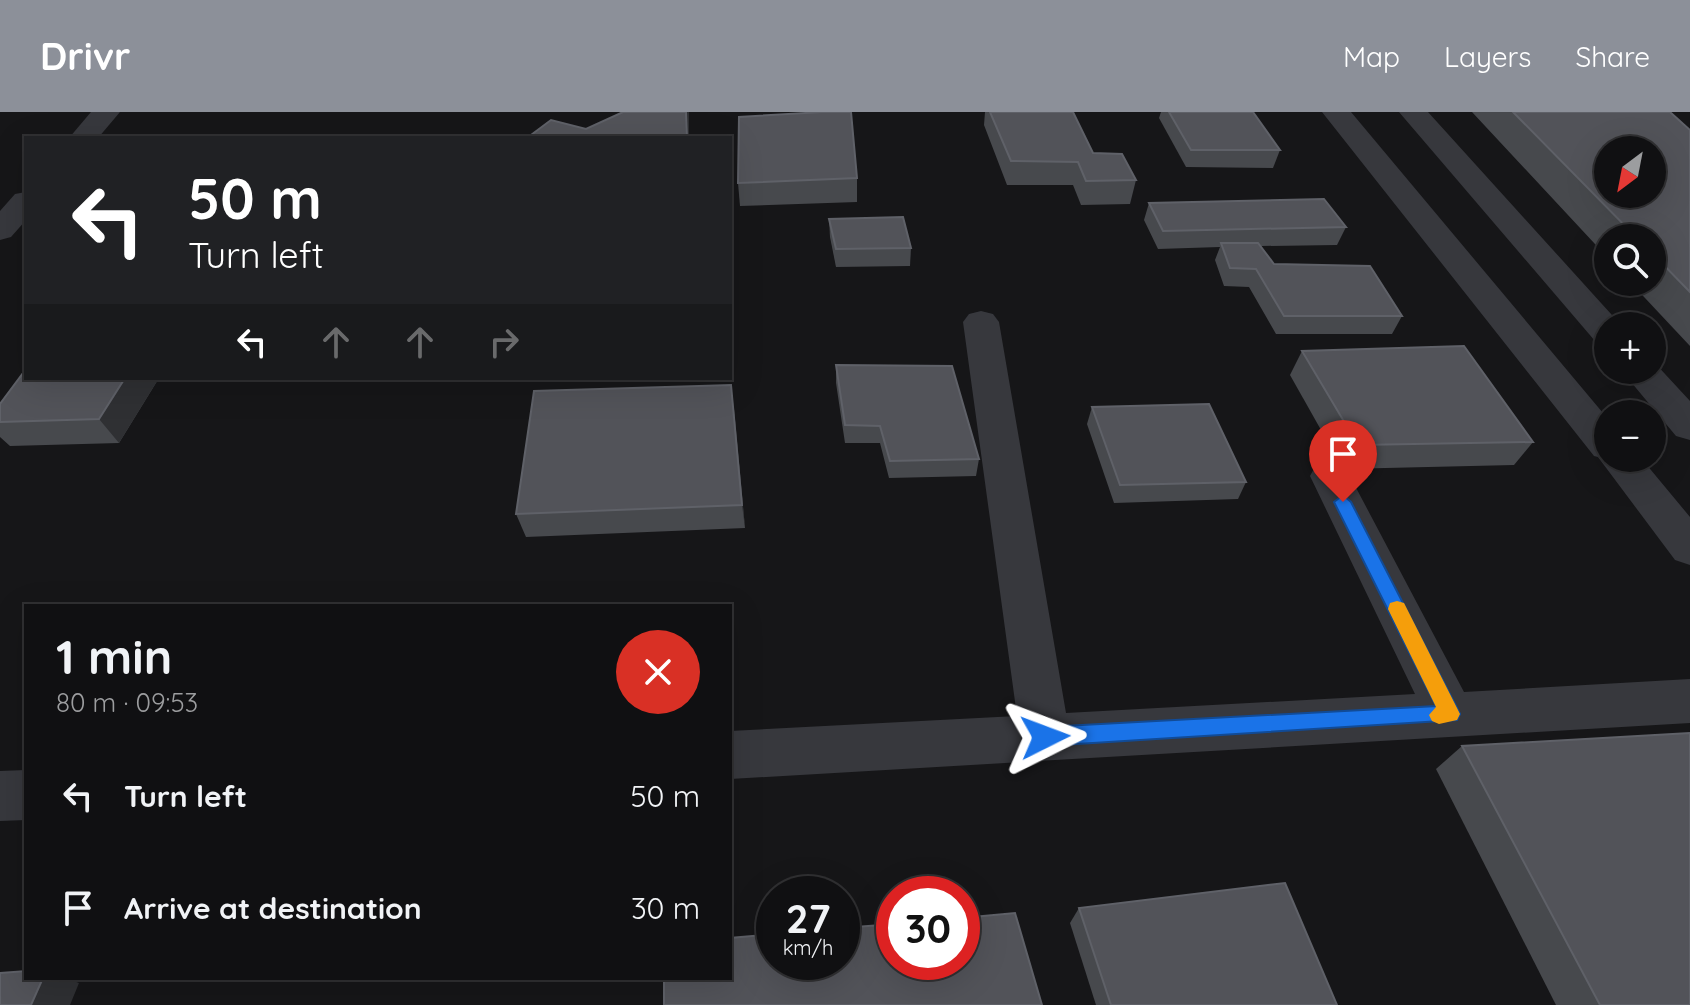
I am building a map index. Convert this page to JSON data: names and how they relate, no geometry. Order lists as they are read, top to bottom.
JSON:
{
  "north": "bottom left",
  "page": {
    "header": "Drivr",
    "nav": ["Map", "Layers", "Share"],
    "map_buttons": ["+", "−"],
    "turn": ["50 m", "Turn left"],
    "heading": ["1 min", "80 m · 09:53"],
    "list": [
      {
        "name": "Turn left",
        "value": "50 m"
      },
      {
        "name": "Arrive at destination",
        "value": "30 m"
      }
    ],
    "speed": "27 km/h",
    "limit": "30"
  }
}
